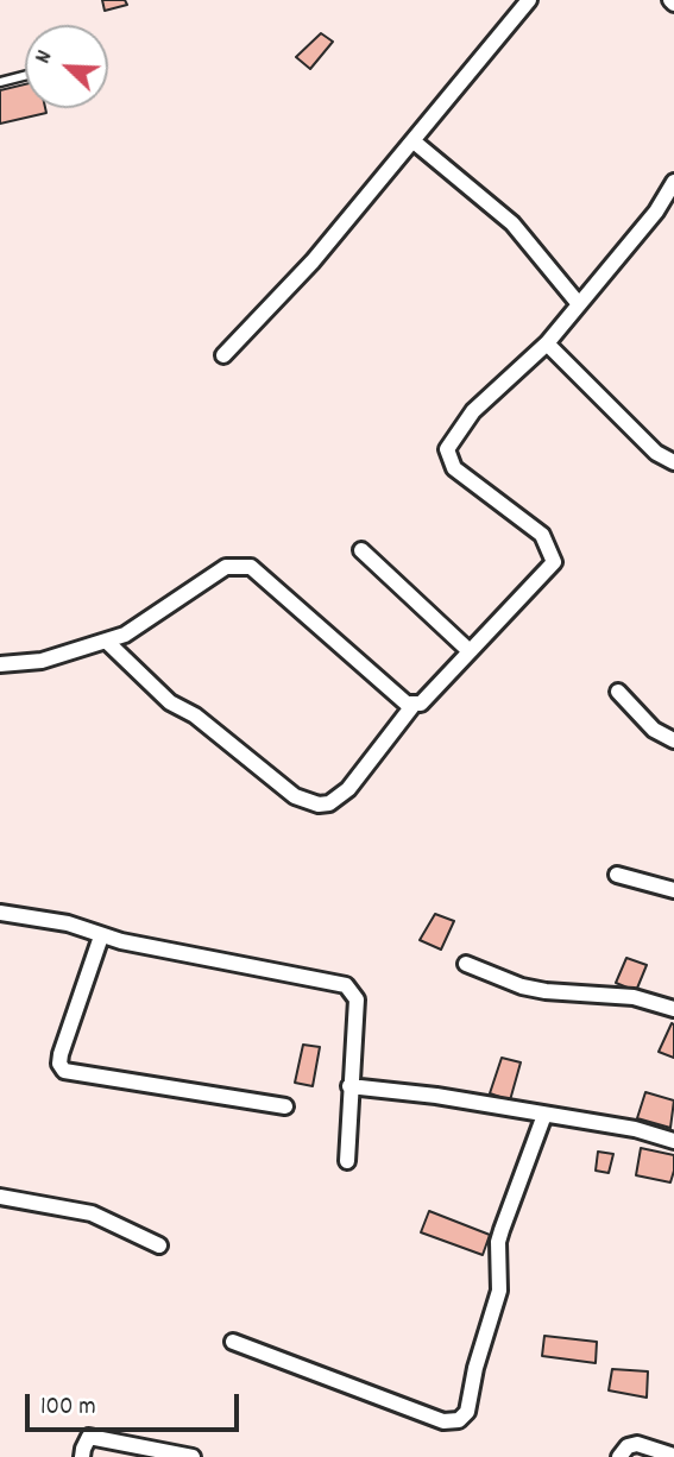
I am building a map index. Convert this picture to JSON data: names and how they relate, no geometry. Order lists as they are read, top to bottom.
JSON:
{
  "scale_bar": "100 m",
  "north": "top left"
}
